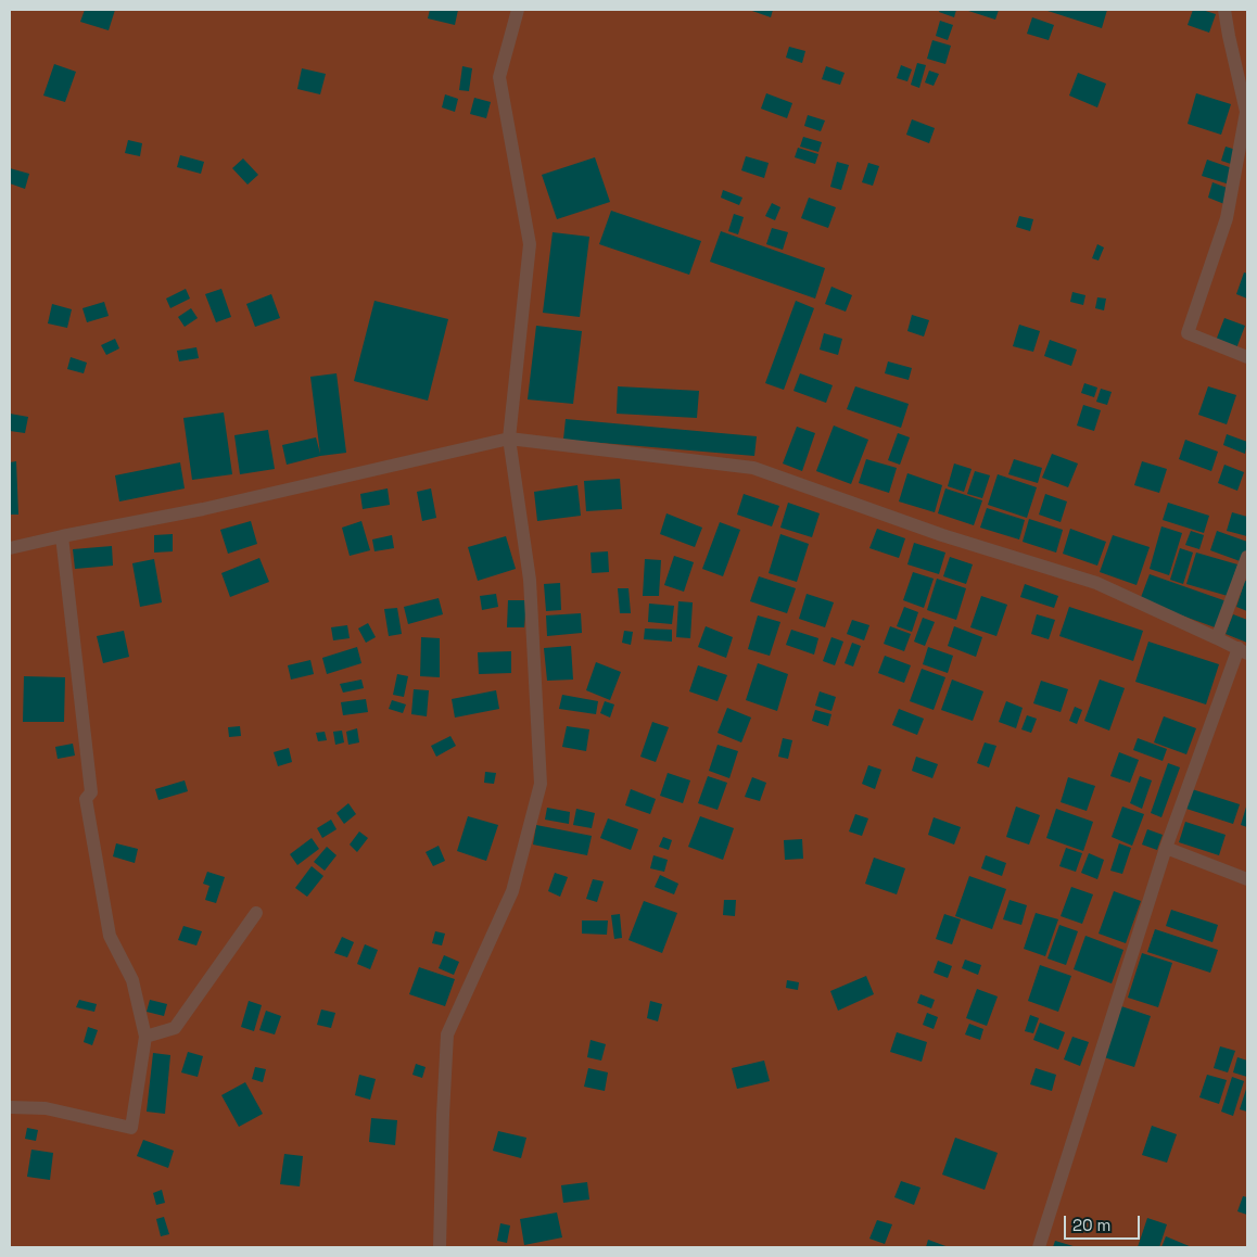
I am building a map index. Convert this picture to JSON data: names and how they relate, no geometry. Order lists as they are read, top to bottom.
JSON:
{
  "scale_bar": "20 m"
}
